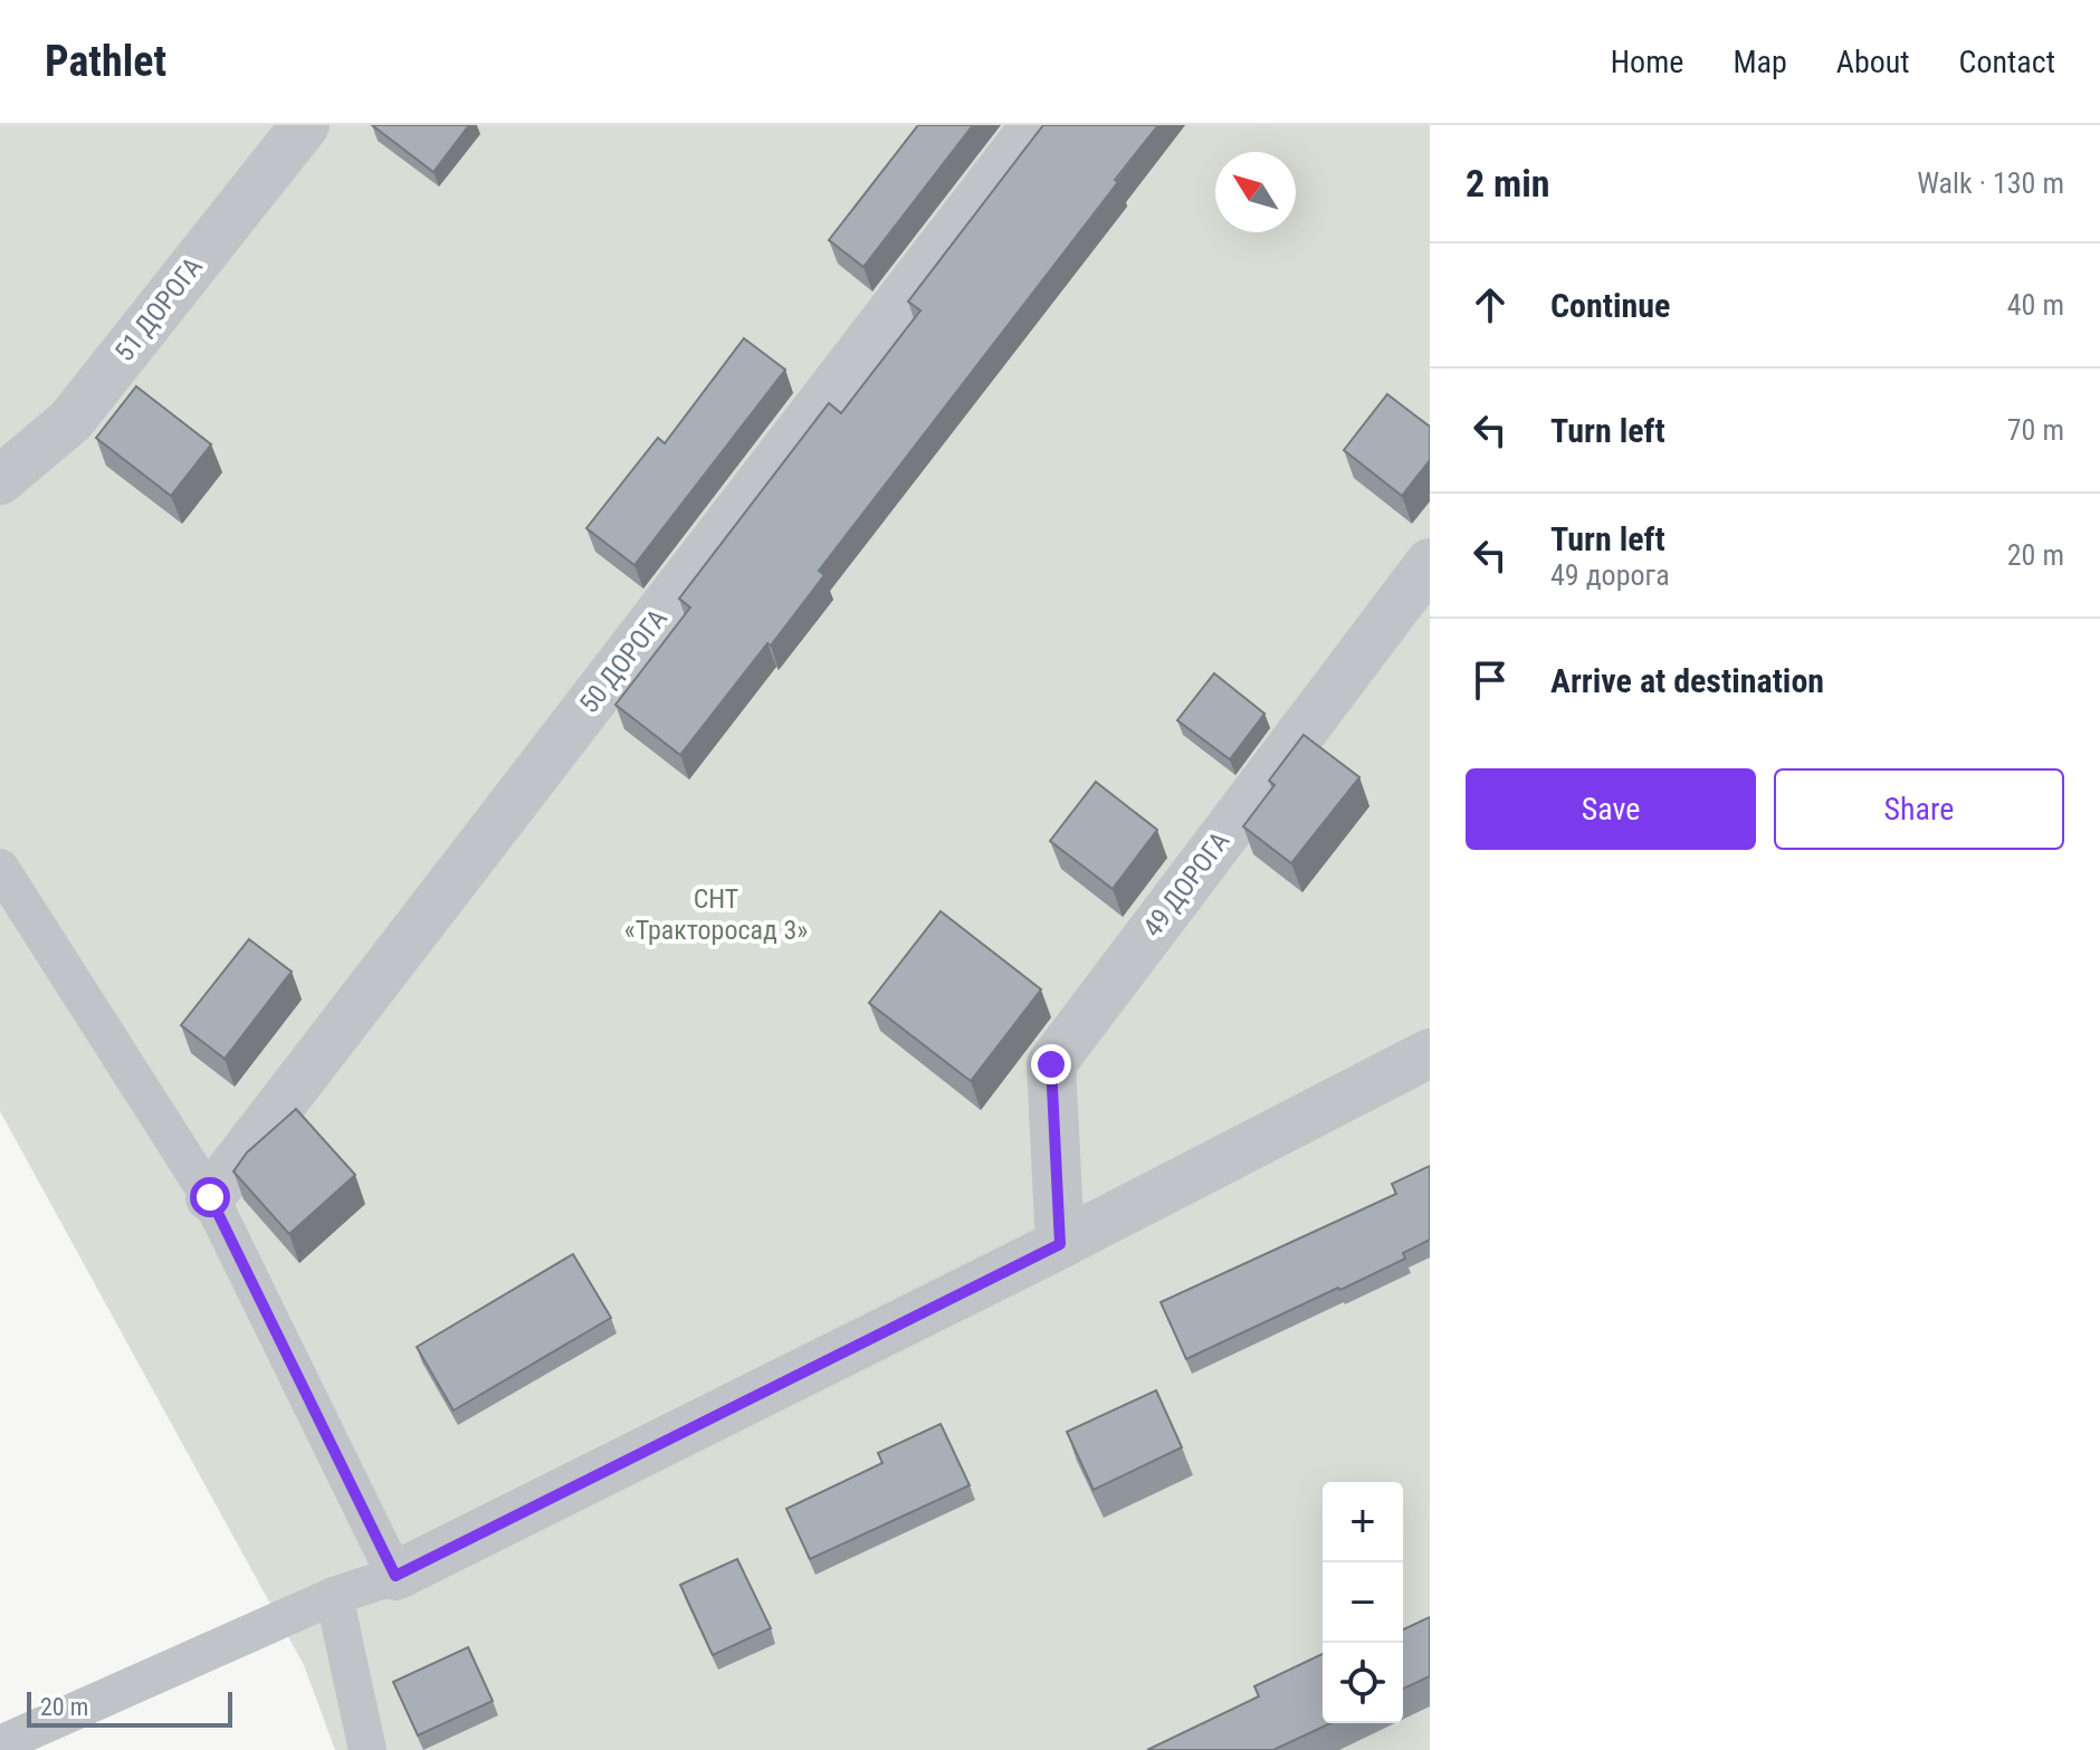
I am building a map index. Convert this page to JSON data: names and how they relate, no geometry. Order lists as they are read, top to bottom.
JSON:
{
  "streets": {
    "street": ["51 ДОРОГА", "50 ДОРОГА", "49 ДОРОГА"]
  },
  "parks": ["СНТ «Тракторосад 3»"],
  "scale_bar": "20 m",
  "north": "top left",
  "page": {
    "header": "Pathlet",
    "nav": [
      "Home",
      "Map",
      "About",
      "Contact"
    ],
    "heading": ["2 min", "Walk · 130 m"],
    "list": [
      ["Continue", "40 m"],
      ["Turn left", "70 m"],
      ["Turn left", "49 дорога", "20 m"],
      "Arrive at destination"
    ],
    "buttons": ["Save", "Share"],
    "map_buttons": ["+", "−"],
    "scale": "20 m"
  }
}
